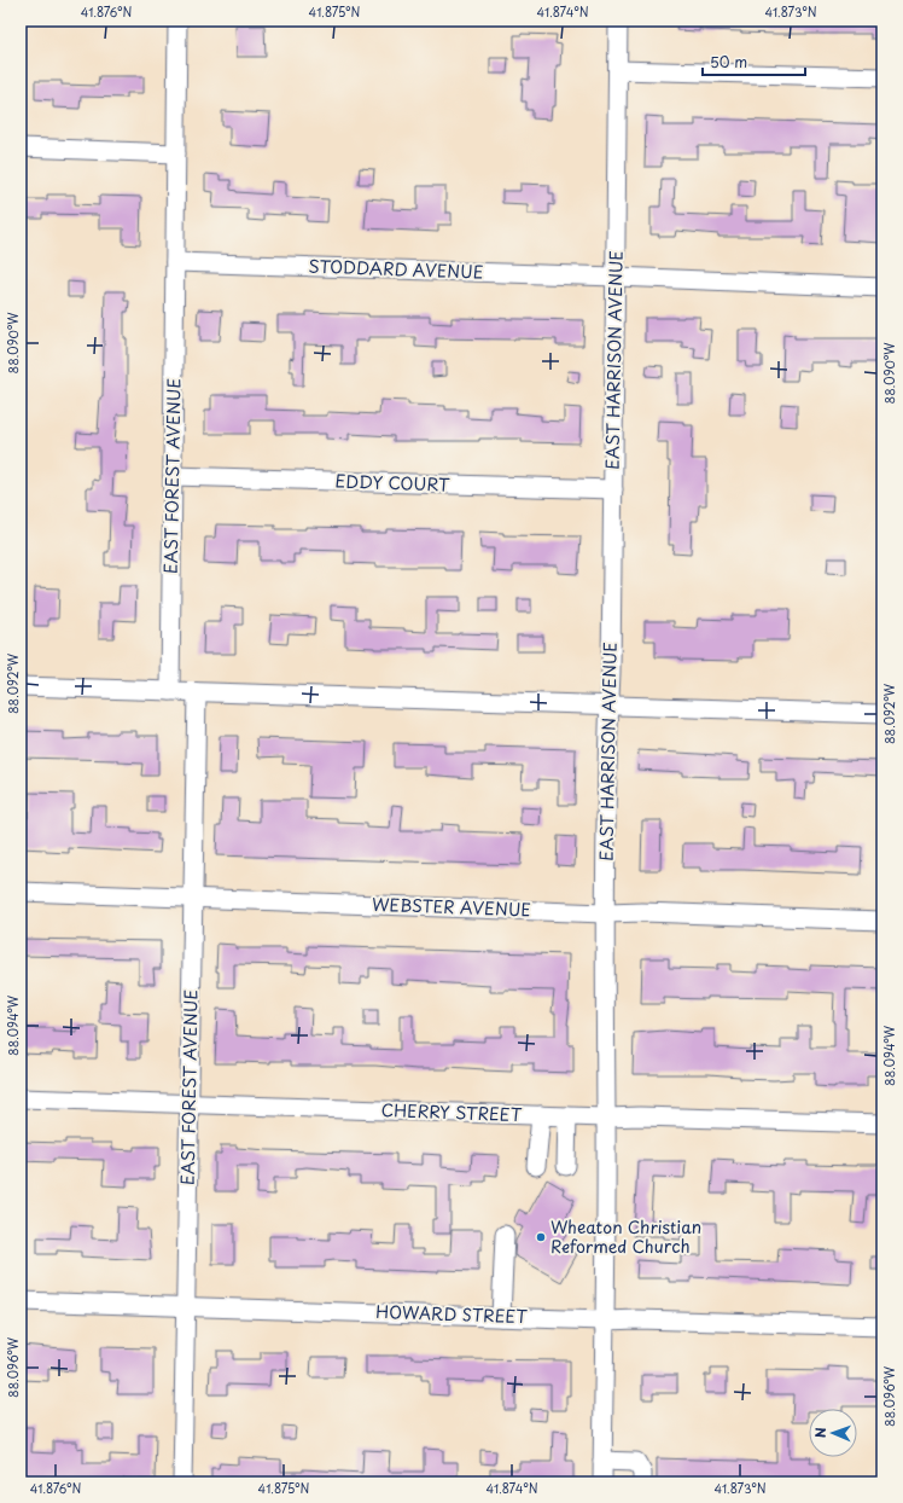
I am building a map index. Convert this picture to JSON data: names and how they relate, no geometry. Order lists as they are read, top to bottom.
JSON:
{
  "streets": {
    "street": [
      "STODDARD AVENUE",
      "EAST HARRISON AVENUE",
      "EAST FOREST AVENUE",
      "EDDY COURT",
      "WEBSTER AVENUE",
      "CHERRY STREET",
      "HOWARD STREET"
    ]
  },
  "crossings": [
    ["STODDARD AVENUE", "EAST HARRISON AVENUE"],
    ["STODDARD AVENUE", "EAST FOREST AVENUE"],
    ["EAST HARRISON AVENUE", "EDDY COURT"],
    ["EAST HARRISON AVENUE", "WEBSTER AVENUE"],
    ["EAST HARRISON AVENUE", "CHERRY STREET"],
    ["EAST HARRISON AVENUE", "HOWARD STREET"],
    ["EAST FOREST AVENUE", "EDDY COURT"],
    ["EAST FOREST AVENUE", "WEBSTER AVENUE"],
    ["EAST FOREST AVENUE", "CHERRY STREET"],
    ["EAST FOREST AVENUE", "HOWARD STREET"]
  ],
  "places": ["Wheaton Christian Reformed Church"],
  "scale_bar": "50 m",
  "north": "left",
  "coordinates": [
    "41.876°N",
    "41.875°N",
    "41.874°N",
    "41.873°N",
    "88.090°W",
    "88.092°W",
    "88.094°W",
    "88.096°W"
  ]
}
